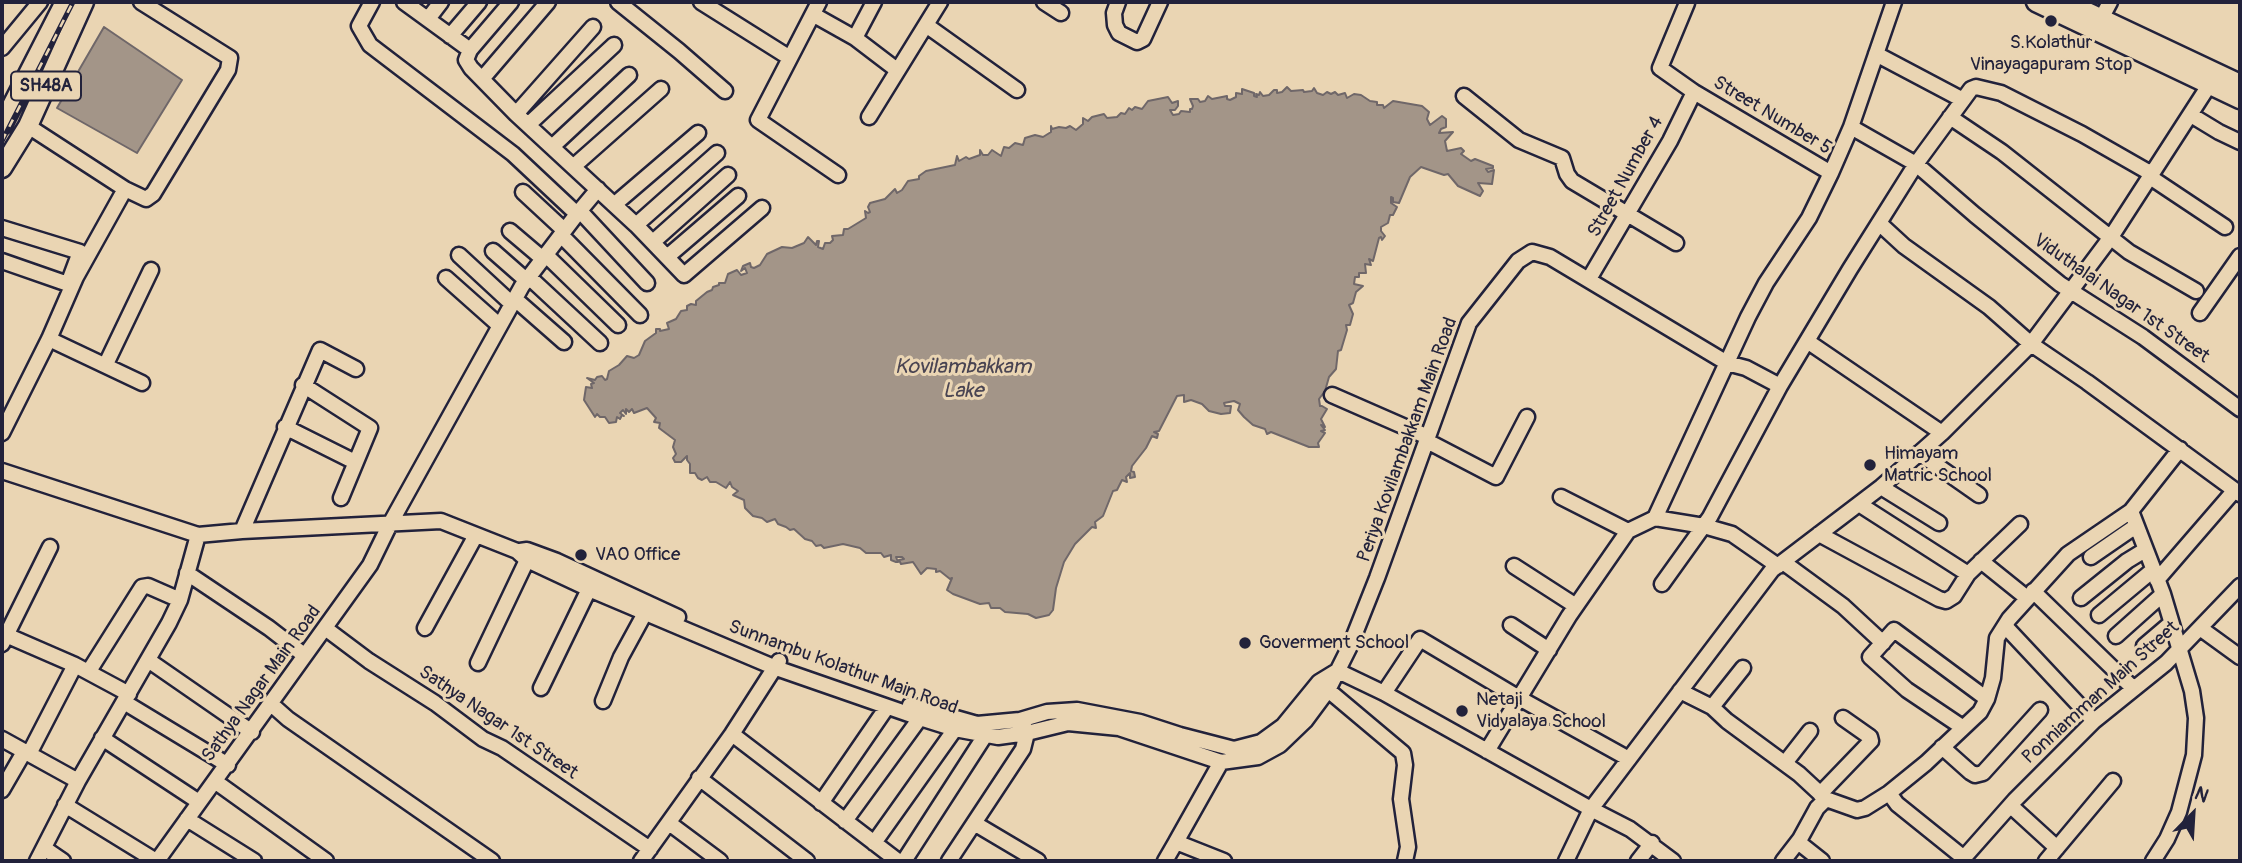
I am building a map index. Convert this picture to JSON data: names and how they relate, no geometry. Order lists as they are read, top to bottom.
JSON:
{
  "streets": {
    "main road": ["SH48A"],
    "street": [
      "Street Number 5",
      "Street Number 4",
      "Viduthalai Nagar 1st Street",
      "Periya Kovilambakkam Main Road",
      "Sunnambu Kolathur Main Road",
      "Sathya Nagar Main Road",
      "Ponniamman Main Street",
      "Sathya Nagar 1st Street"
    ]
  },
  "crossings": [
    ["Street Number 5", "Street Number 4"],
    ["Street Number 4", "Periya Kovilambakkam Main Road"],
    ["Periya Kovilambakkam Main Road", "Sunnambu Kolathur Main Road"],
    ["Sunnambu Kolathur Main Road", "Sathya Nagar Main Road"],
    ["Sathya Nagar Main Road", "Sathya Nagar 1st Street"]
  ],
  "water": ["Kovilambakkam Lake"],
  "places": [
    "S.Kolathur Vinayagapuram Stop",
    "Himayam Matric School",
    "VAO Office",
    "Goverment School",
    "Netaji Vidyalaya School"
  ],
  "north": "top right"
}
